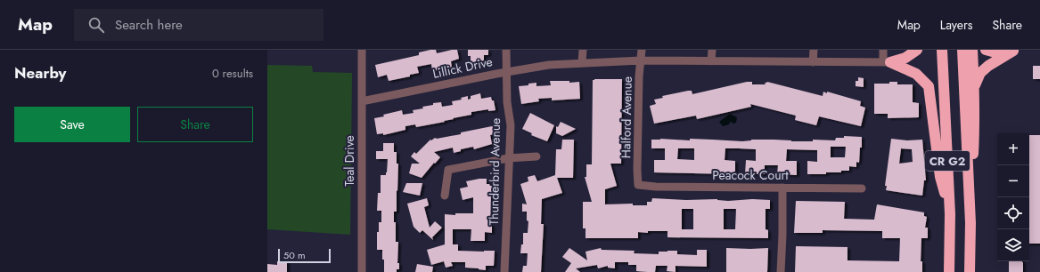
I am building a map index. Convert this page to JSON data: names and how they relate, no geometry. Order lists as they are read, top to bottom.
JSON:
{
  "streets": {
    "highway": ["CR G2"],
    "street": [
      "Lillick Drive",
      "Halford Avenue",
      "Teal Drive",
      "Thunderbird Avenue",
      "Peacock Court"
    ]
  },
  "crossings": [
    ["Lillick Drive", "Halford Avenue"],
    ["Lillick Drive", "Teal Drive"],
    ["Lillick Drive", "Thunderbird Avenue"],
    ["Halford Avenue", "Peacock Court"]
  ],
  "scale_bar": "50 m",
  "page": {
    "header": "Map",
    "search": "Search here",
    "nav": ["Map", "Layers", "Share"],
    "heading": ["Nearby", "0 results"],
    "buttons": ["Save", "Share"],
    "map_buttons": ["+", "−"],
    "scale": "50 m"
  }
}
